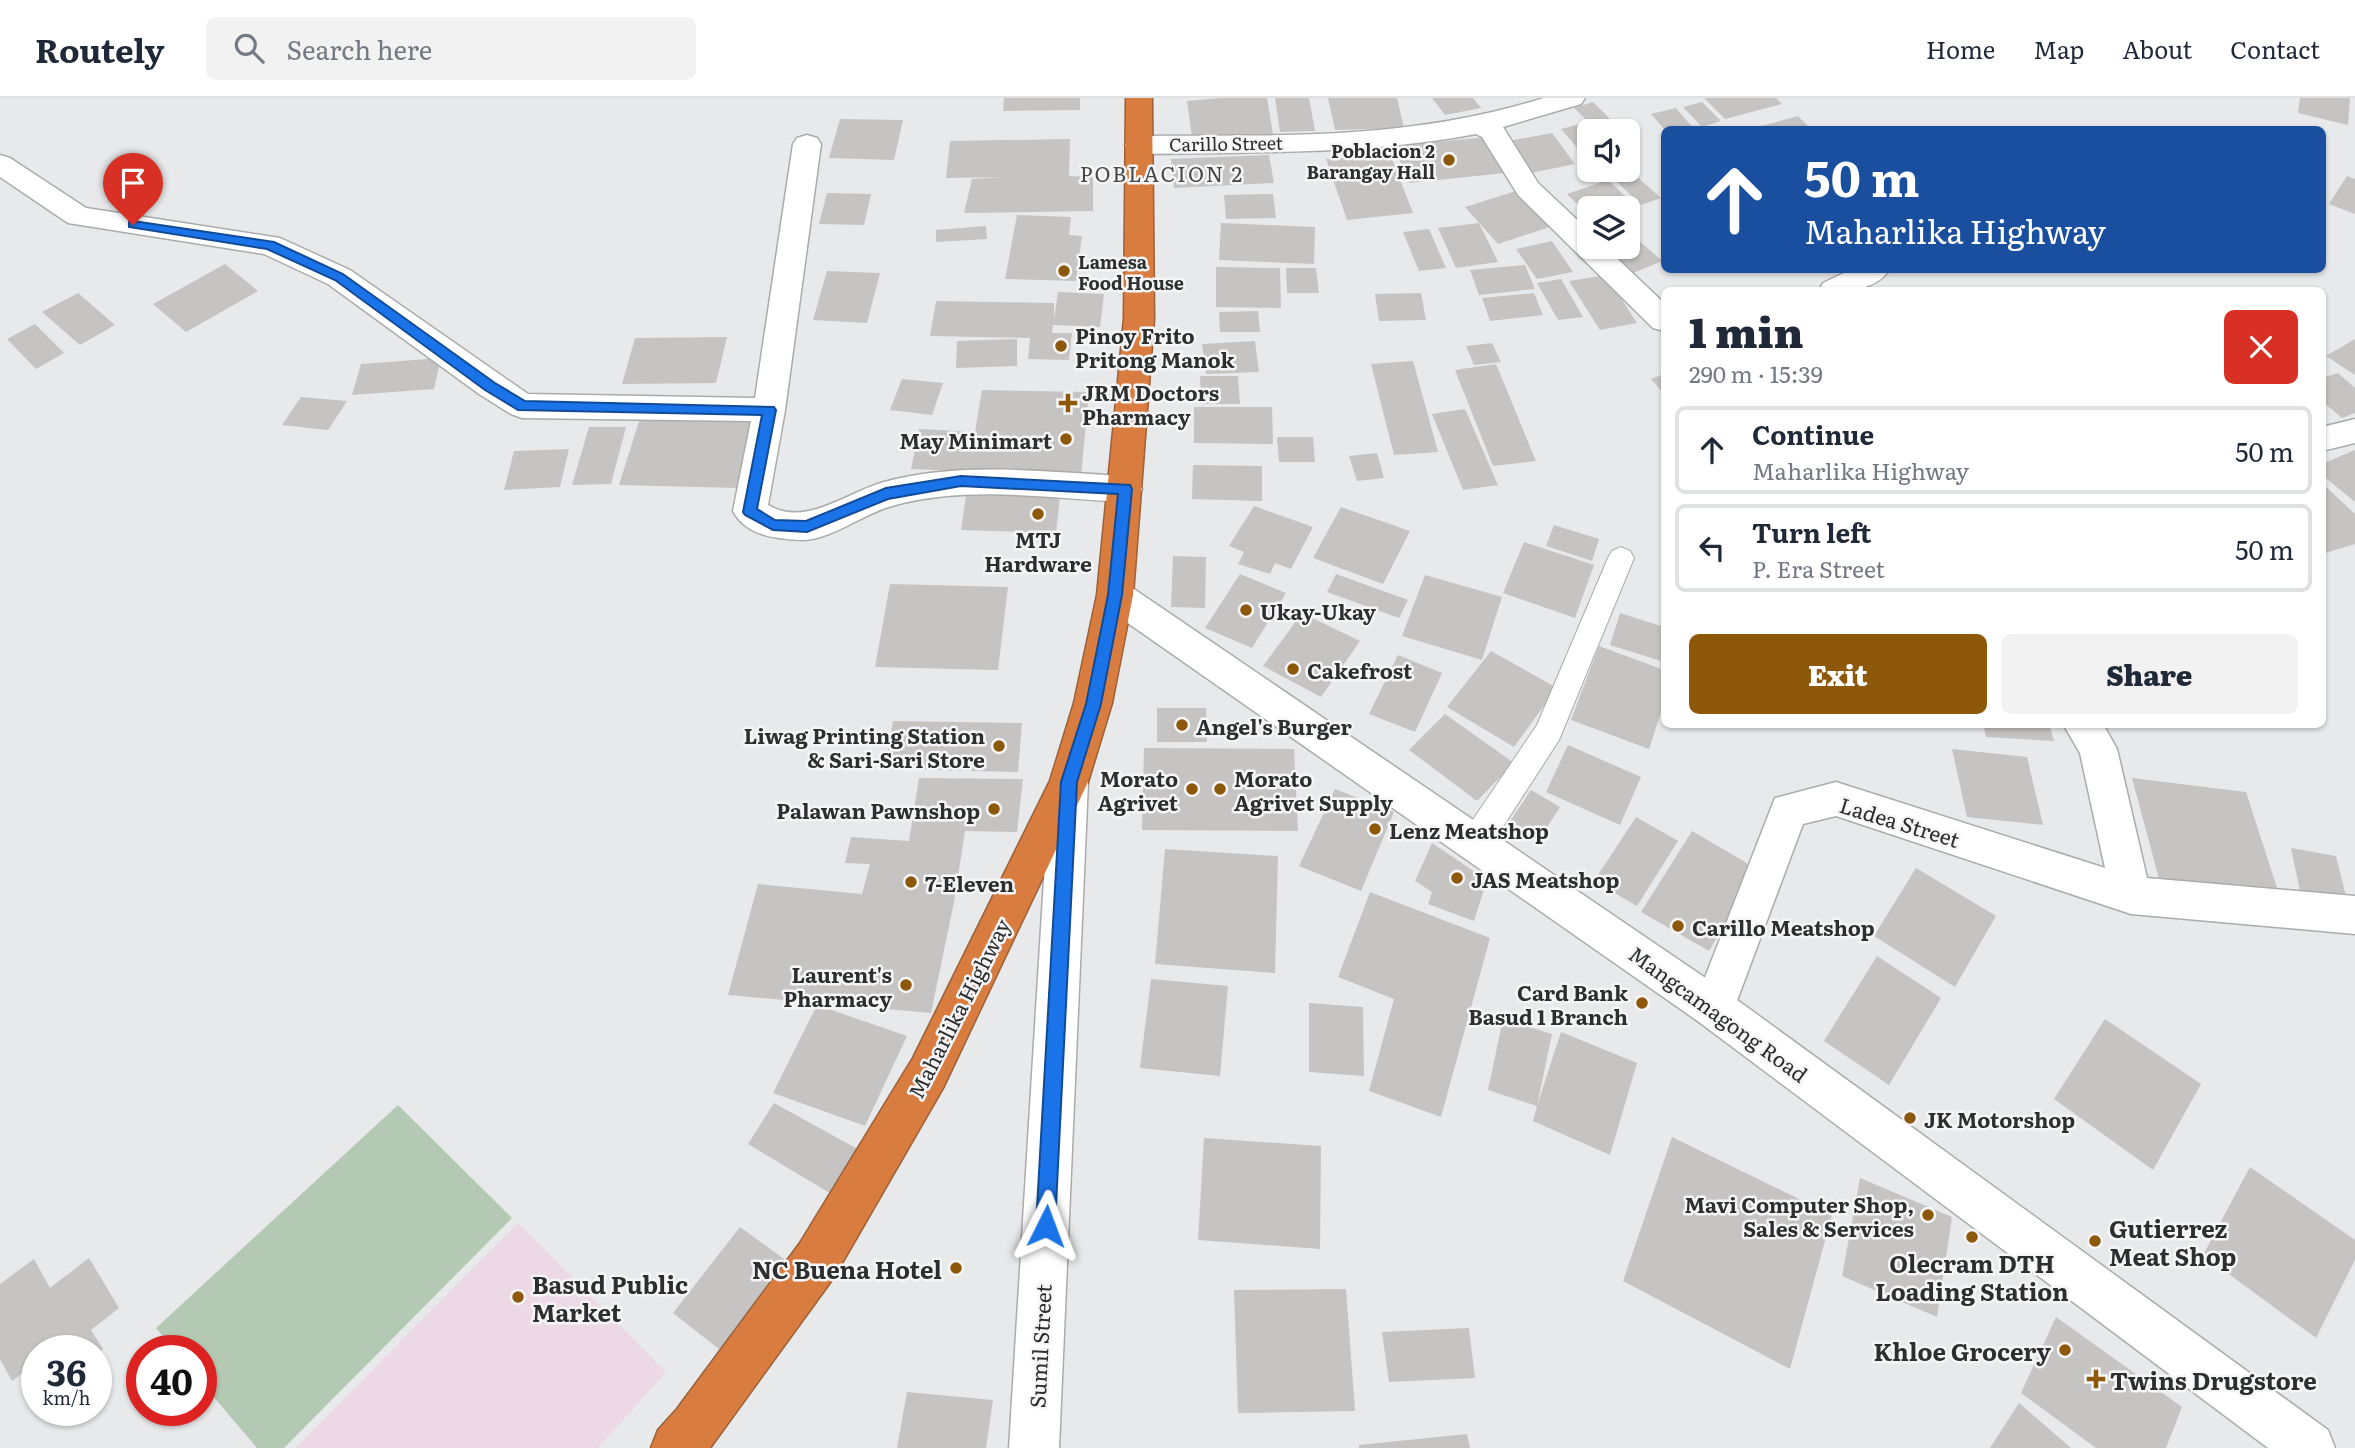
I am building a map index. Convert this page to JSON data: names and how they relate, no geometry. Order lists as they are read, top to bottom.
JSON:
{
  "streets": {
    "highway": ["Maharlika Highway"],
    "street": [
      "Carillo Street",
      "Ladea Street",
      "Mangcamagong Road",
      "Sumil Street"
    ]
  },
  "crossings": [
    ["Carillo Street", "Maharlika Highway"],
    ["Ladea Street", "Mangcamagong Road"],
    ["Maharlika Highway", "Mangcamagong Road"],
    ["Maharlika Highway", "Sumil Street"]
  ],
  "districts": ["POBLACION 2"],
  "places": {
    "other": [
      "Poblacion 2 Barangay Hall",
      "Lamesa Food House",
      "Pinoy Frito Pritong Manok",
      "May Minimart",
      "MTJ Hardware",
      "Ukay-Ukay",
      "Cakefrost",
      "Angel's Burger",
      "Liwag Printing Station & Sari-Sari Store",
      "Morato Agrivet",
      "Morato Agrivet Supply",
      "Palawan Pawnshop",
      "Lenz Meatshop",
      "JAS Meatshop",
      "7-Eleven",
      "Carillo Meatshop",
      "Laurent's Pharmacy",
      "Card Bank Basud 1 Branch",
      "JK Motorshop",
      "Mavi Computer Shop, Sales & Services",
      "Olecram DTH Loading Station",
      "Gutierrez Meat Shop",
      "NC Buena Hotel",
      "Basud Public Market",
      "Khloe Grocery"
    ],
    "health": ["JRM Doctors Pharmacy", "Twins Drugstore"]
  },
  "page": {
    "header": "Routely",
    "search": "Search here",
    "nav": [
      "Home",
      "Map",
      "About",
      "Contact"
    ],
    "turn": ["50 m", "Maharlika Highway"],
    "heading": ["1 min", "290 m · 15:39"],
    "list": [
      {
        "name": "Continue",
        "note": "Maharlika Highway",
        "value": "50 m"
      },
      {
        "name": "Turn left",
        "note": "P. Era Street",
        "value": "50 m"
      }
    ],
    "buttons": ["Exit", "Share"],
    "speed": "36 km/h",
    "limit": "40"
  }
}
